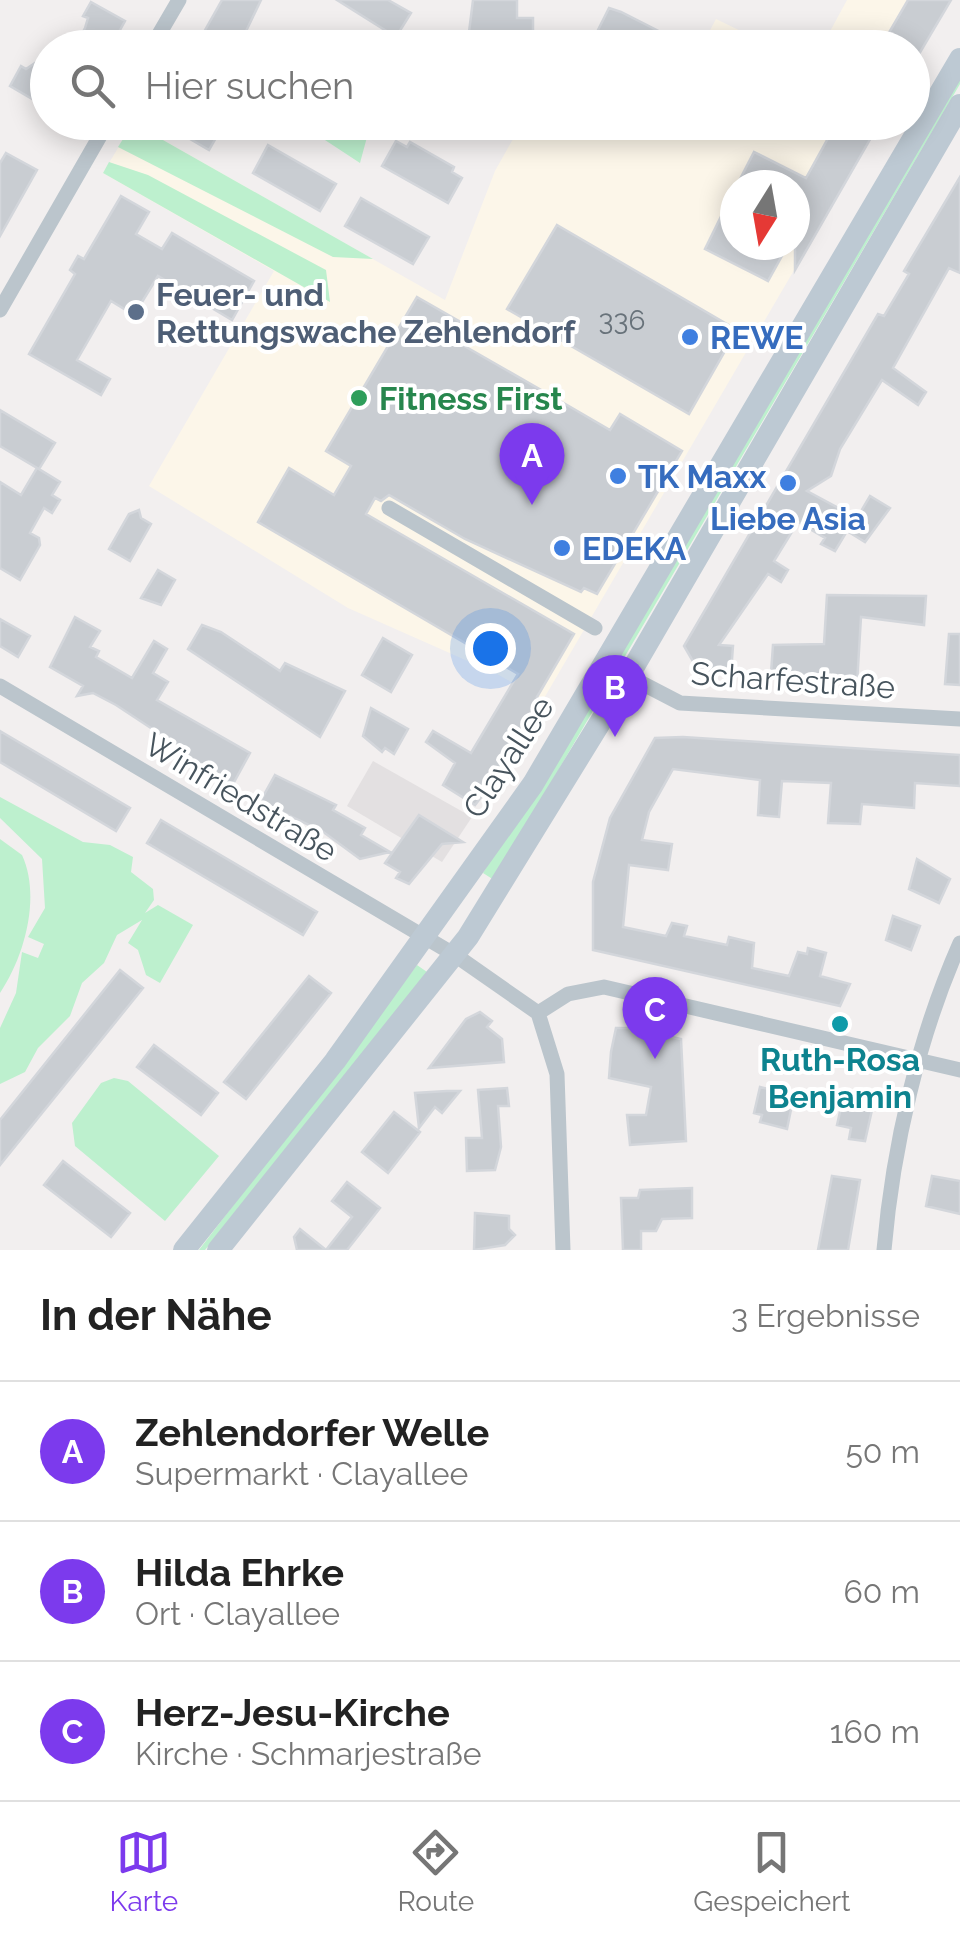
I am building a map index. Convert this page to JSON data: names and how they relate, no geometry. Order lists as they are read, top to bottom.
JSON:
{
  "streets": {
    "main road": ["Clayallee"],
    "street": ["Scharfestraße", "Winfriedstraße"]
  },
  "crossings": [
    ["Scharfestraße", "Clayallee"],
    ["Clayallee", "Winfriedstraße"]
  ],
  "places": [
    "Feuer- und Rettungswache Zehlendorf",
    "REWE",
    "Fitness First",
    "TK Maxx",
    "Liebe Asia",
    "EDEKA",
    "Ruth-Rosa Benjamin"
  ],
  "house_numbers": ["336"],
  "north": "bottom",
  "page": {
    "search": "Hier suchen",
    "pins": ["A", "B", "C"],
    "heading": ["In der Nähe", "3 Ergebnisse"],
    "list": [
      {
        "mark": "A",
        "name": "Zehlendorfer Welle",
        "note": "Supermarkt · Clayallee",
        "value": "50 m"
      },
      {
        "mark": "B",
        "name": "Hilda Ehrke",
        "note": "Ort · Clayallee",
        "value": "60 m"
      },
      {
        "mark": "C",
        "name": "Herz-Jesu-Kirche",
        "note": "Kirche · Schmarjestraße",
        "value": "160 m"
      }
    ],
    "nav": ["Karte", "Route", "Gespeichert"]
  }
}
